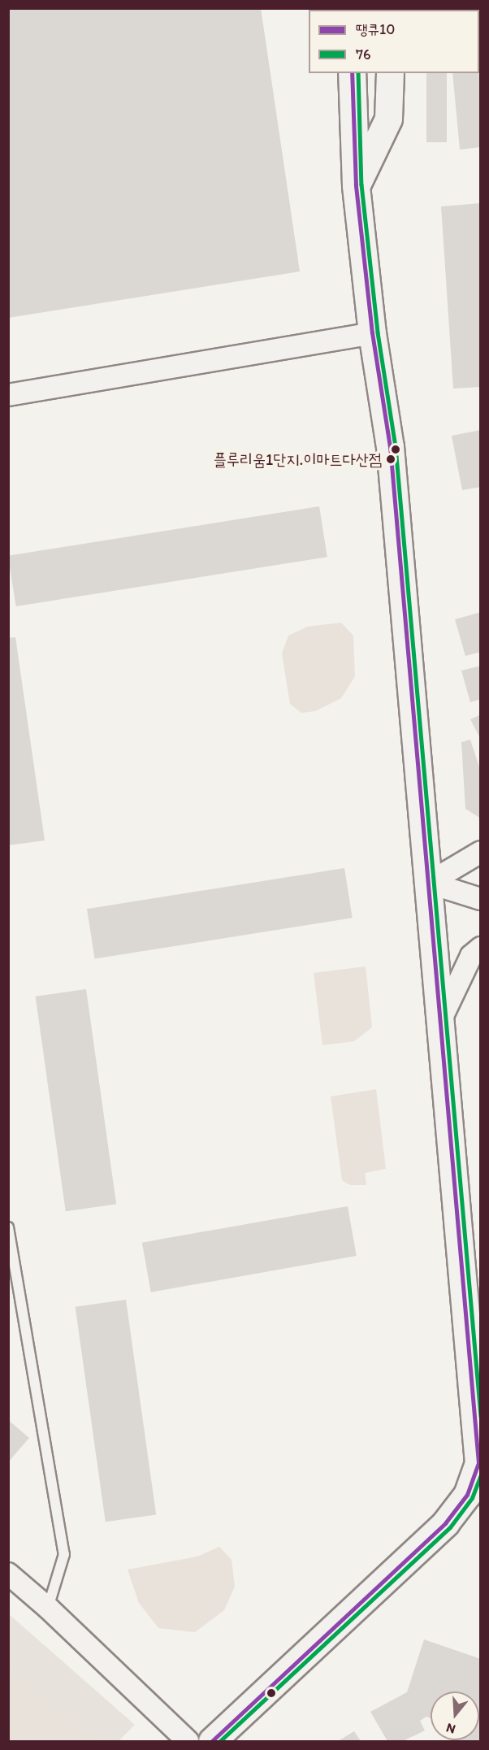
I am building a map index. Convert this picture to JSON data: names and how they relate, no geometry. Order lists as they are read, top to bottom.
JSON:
{
  "places": ["플루리움1단지.이마트다산점"],
  "lines": ["transit line 땡큐10", "transit line 76"],
  "legend": ["땡큐10", "76"],
  "north": "bottom"
}
